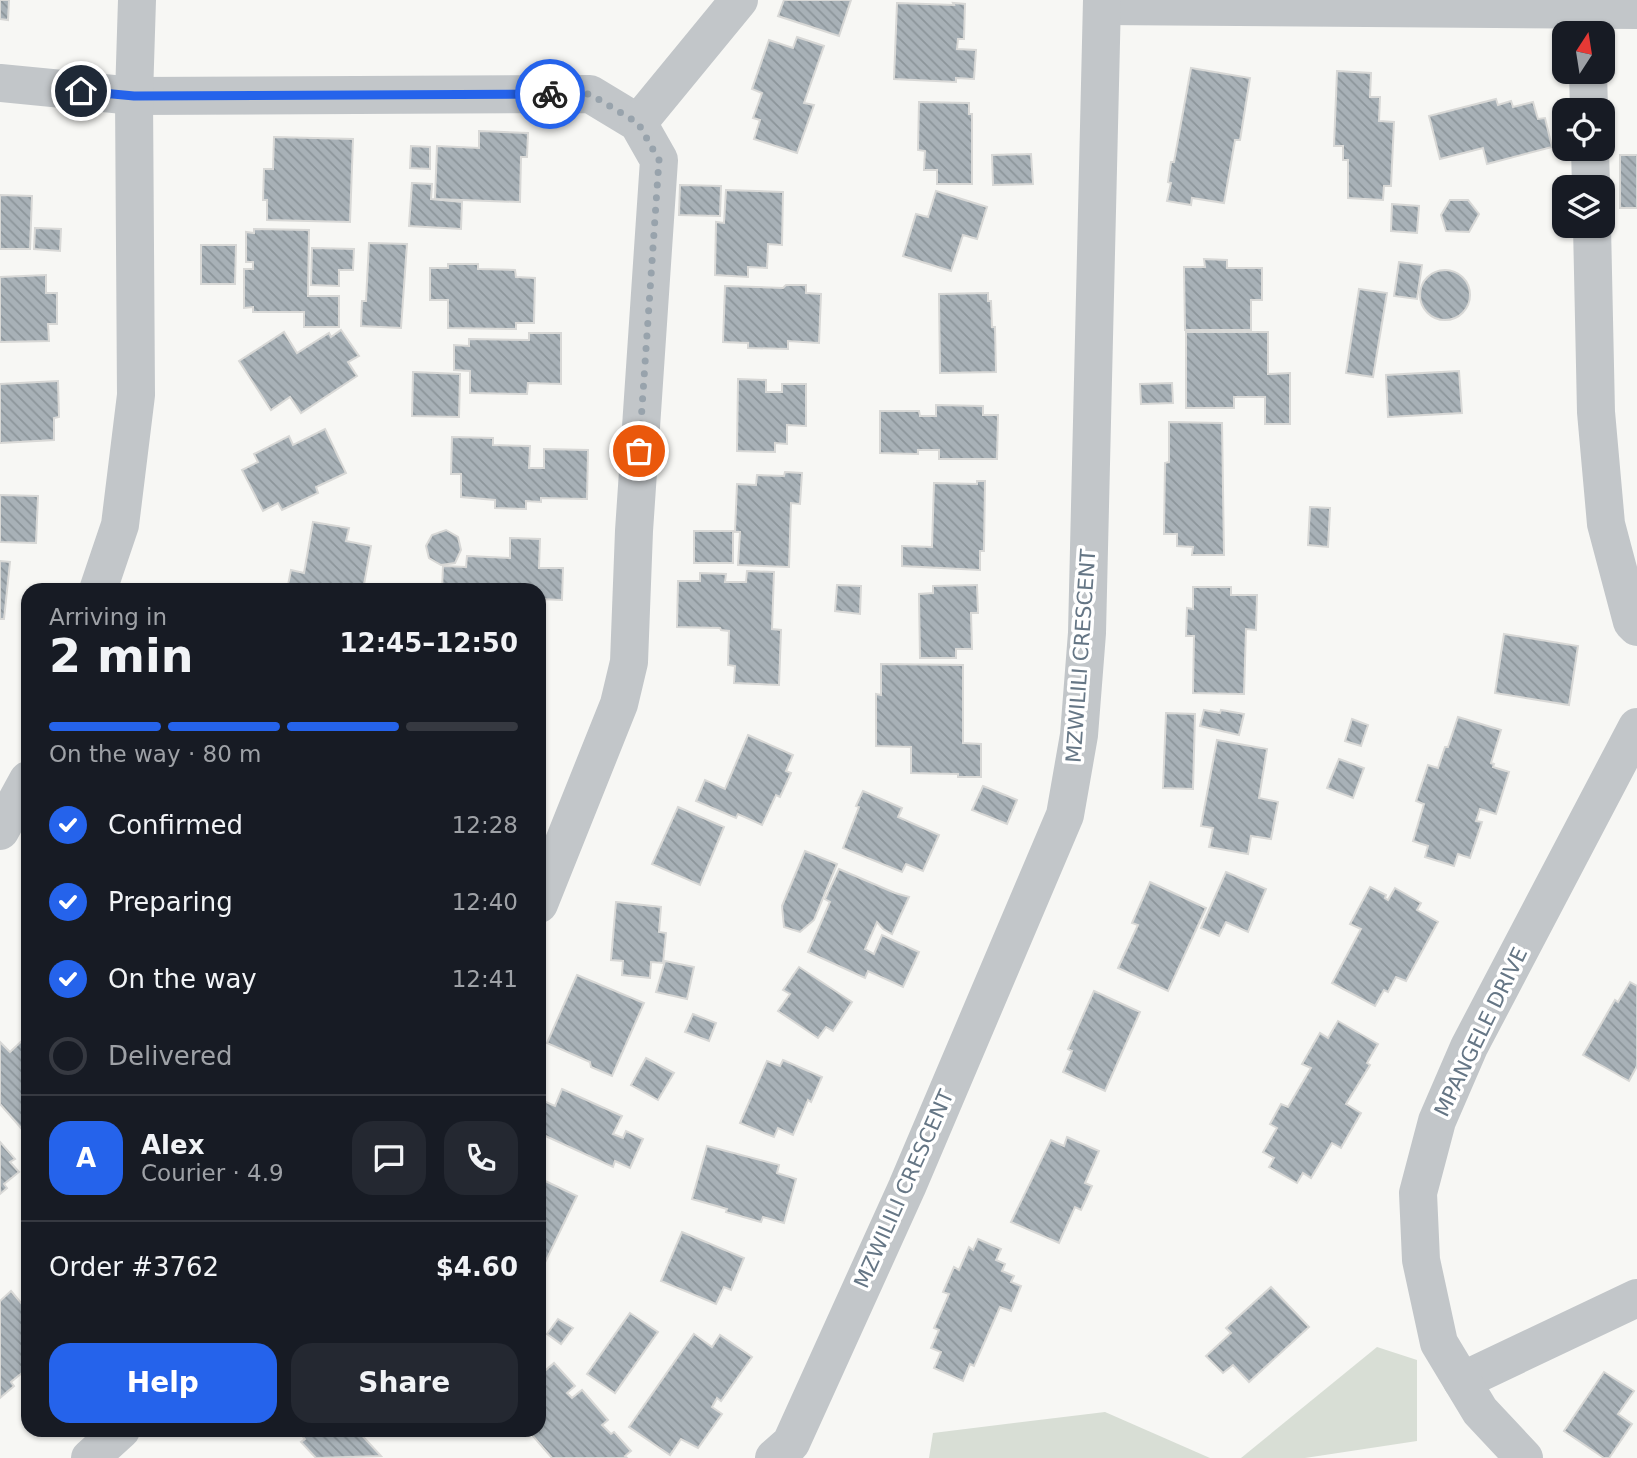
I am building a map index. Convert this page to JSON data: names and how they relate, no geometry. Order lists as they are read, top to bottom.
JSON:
{
  "streets": {
    "street": ["MZWILILI CRESCENT", "MPANGELE DRIVE"]
  },
  "north": "top",
  "page": {
    "heading": ["2 min", "Arriving in", "12:45–12:50"],
    "panel": [
      "Alex",
      "Courier · 4.9",
      "Order #3762",
      "$4.60"
    ],
    "bar": "On the way · 80 m",
    "list": [
      ["Confirmed", "12:28"],
      ["Preparing", "12:40"],
      ["On the way", "12:41"],
      "Delivered"
    ],
    "round": "A",
    "buttons": ["Help", "Share"]
  }
}
